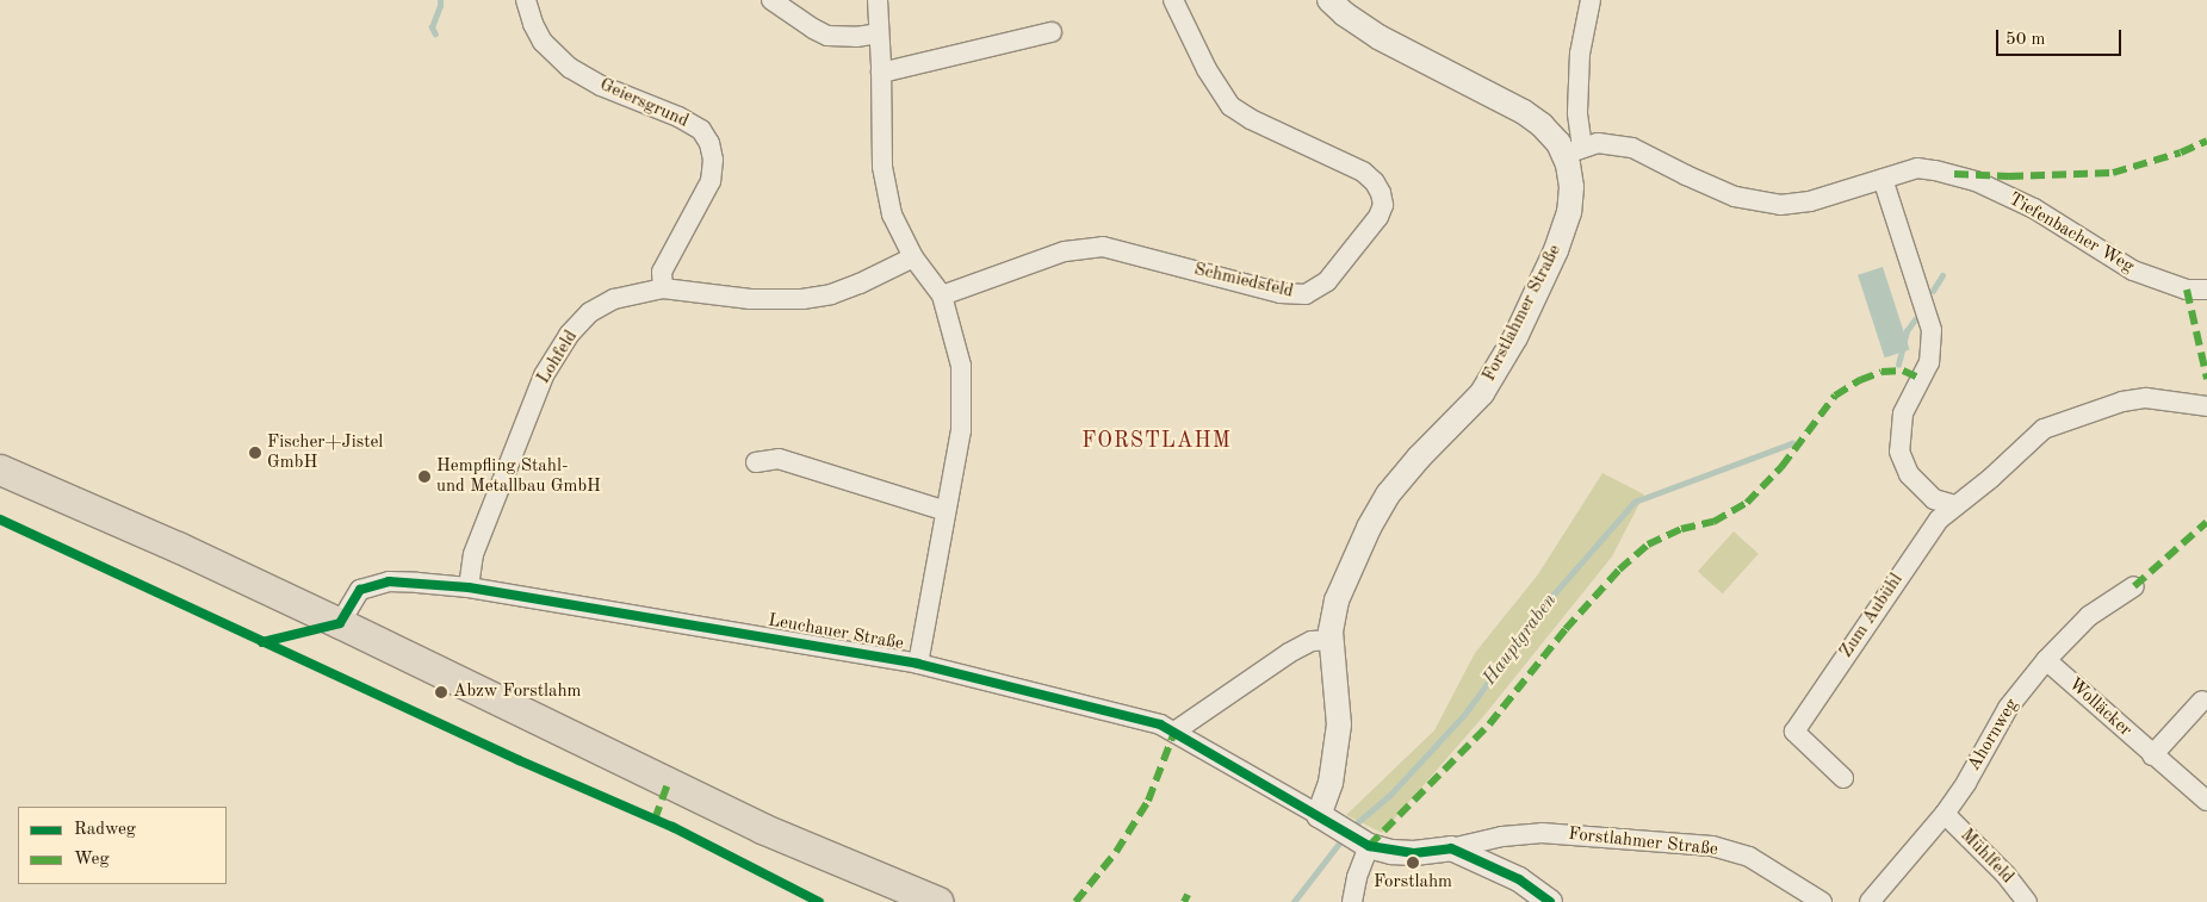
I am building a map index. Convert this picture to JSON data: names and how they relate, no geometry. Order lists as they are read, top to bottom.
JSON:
{
  "streets": {
    "street": [
      "Geiersgrund",
      "Tiefenbacher Weg",
      "Schmiedsfeld",
      "Forstlahmer Straße",
      "Lohfeld",
      "Zum Aubühl",
      "Leuchauer Straße",
      "Wolläcker",
      "Ahornweg",
      "Mühlfeld"
    ]
  },
  "crossings": [
    ["Geiersgrund", "Lohfeld"],
    ["Tiefenbacher Weg", "Forstlahmer Straße"],
    ["Forstlahmer Straße", "Leuchauer Straße"],
    ["Lohfeld", "Leuchauer Straße"],
    ["Wolläcker", "Ahornweg"],
    ["Ahornweg", "Mühlfeld"]
  ],
  "districts": ["FORSTLAHM"],
  "water": ["Hauptgraben"],
  "places": [
    "Fischer+Jistel GmbH",
    "Hempfling Stahl- und Metallbau GmbH",
    "Abzw Forstlahm",
    "Forstlahm"
  ],
  "legend": ["Radweg", "Weg"],
  "scale_bar": "50 m"
}
